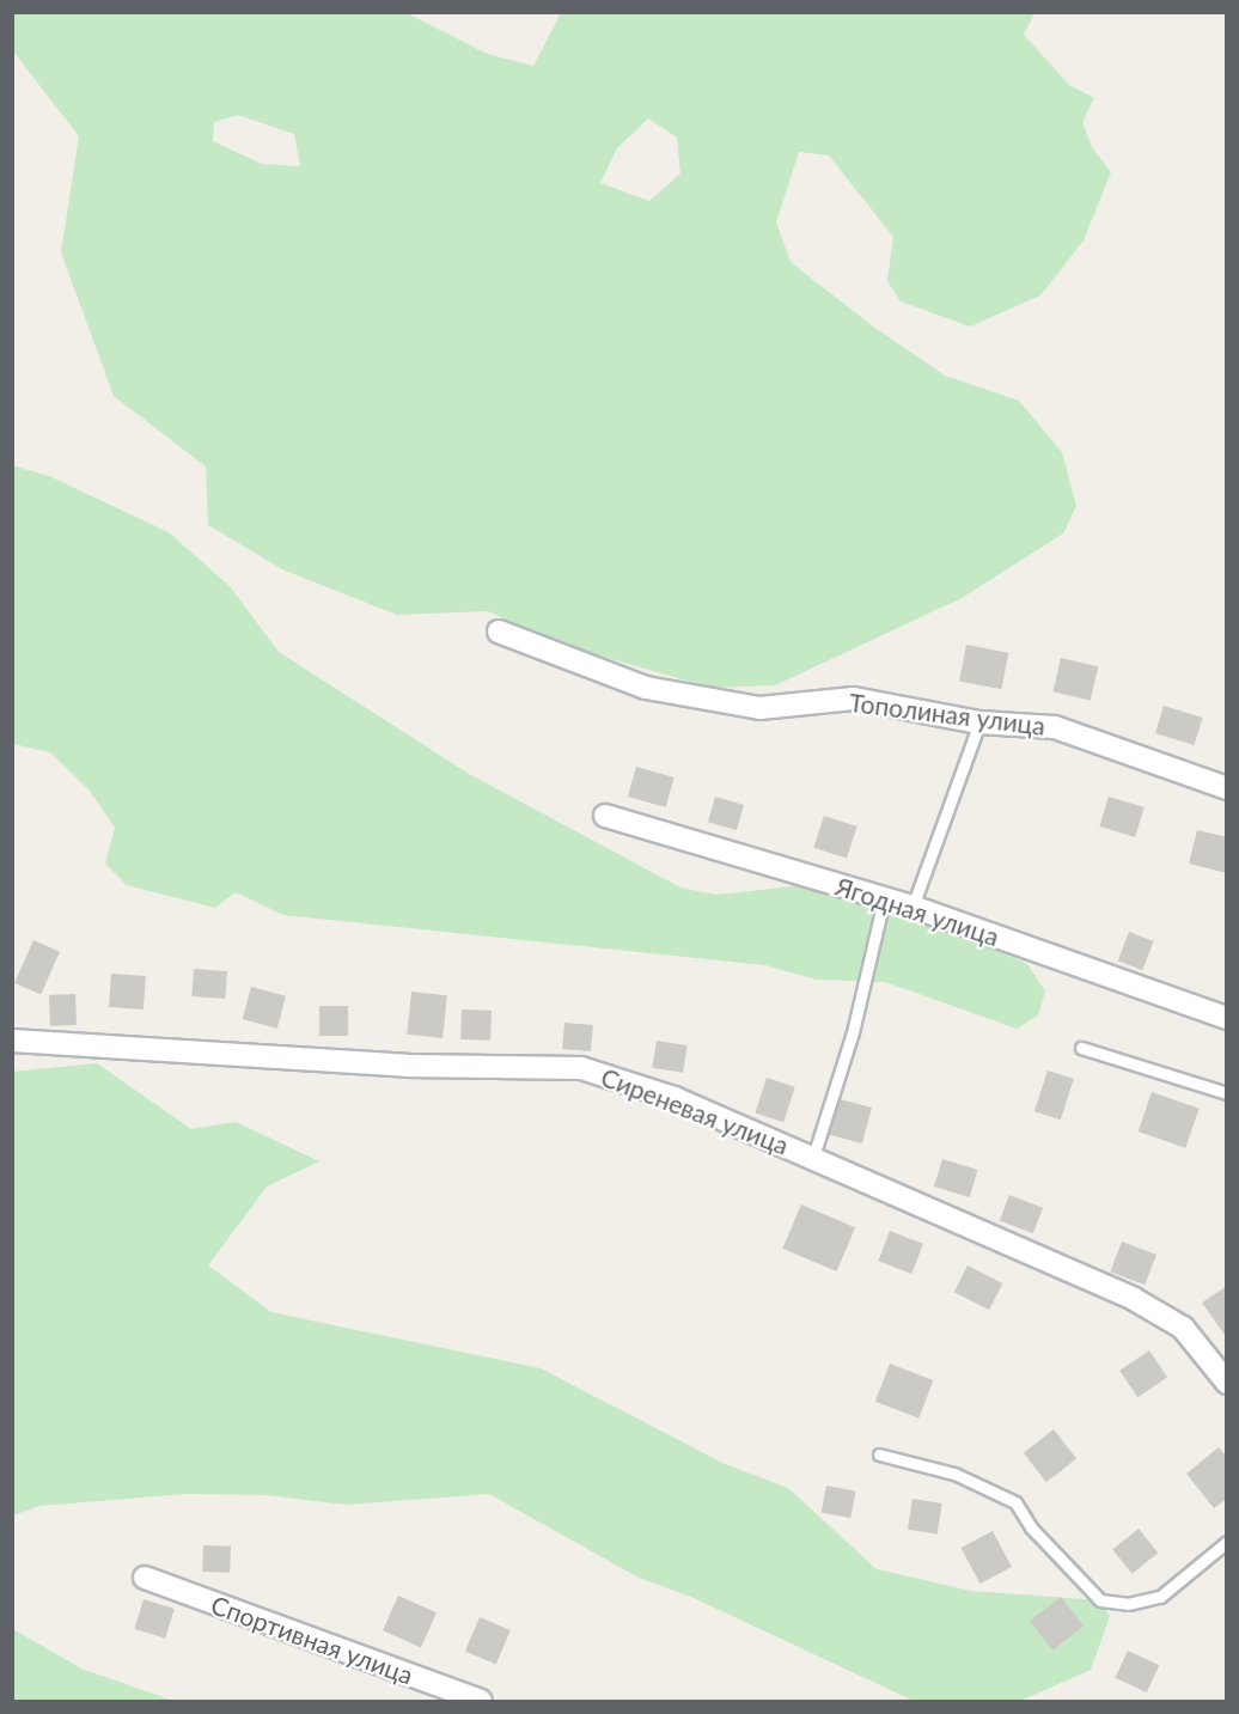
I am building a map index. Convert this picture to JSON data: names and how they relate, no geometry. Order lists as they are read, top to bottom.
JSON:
{
  "streets": {
    "street": [
      "Тополиная улица",
      "Ягодная улица",
      "Сиреневая улица",
      "Спортивная улица"
    ]
  }
}
